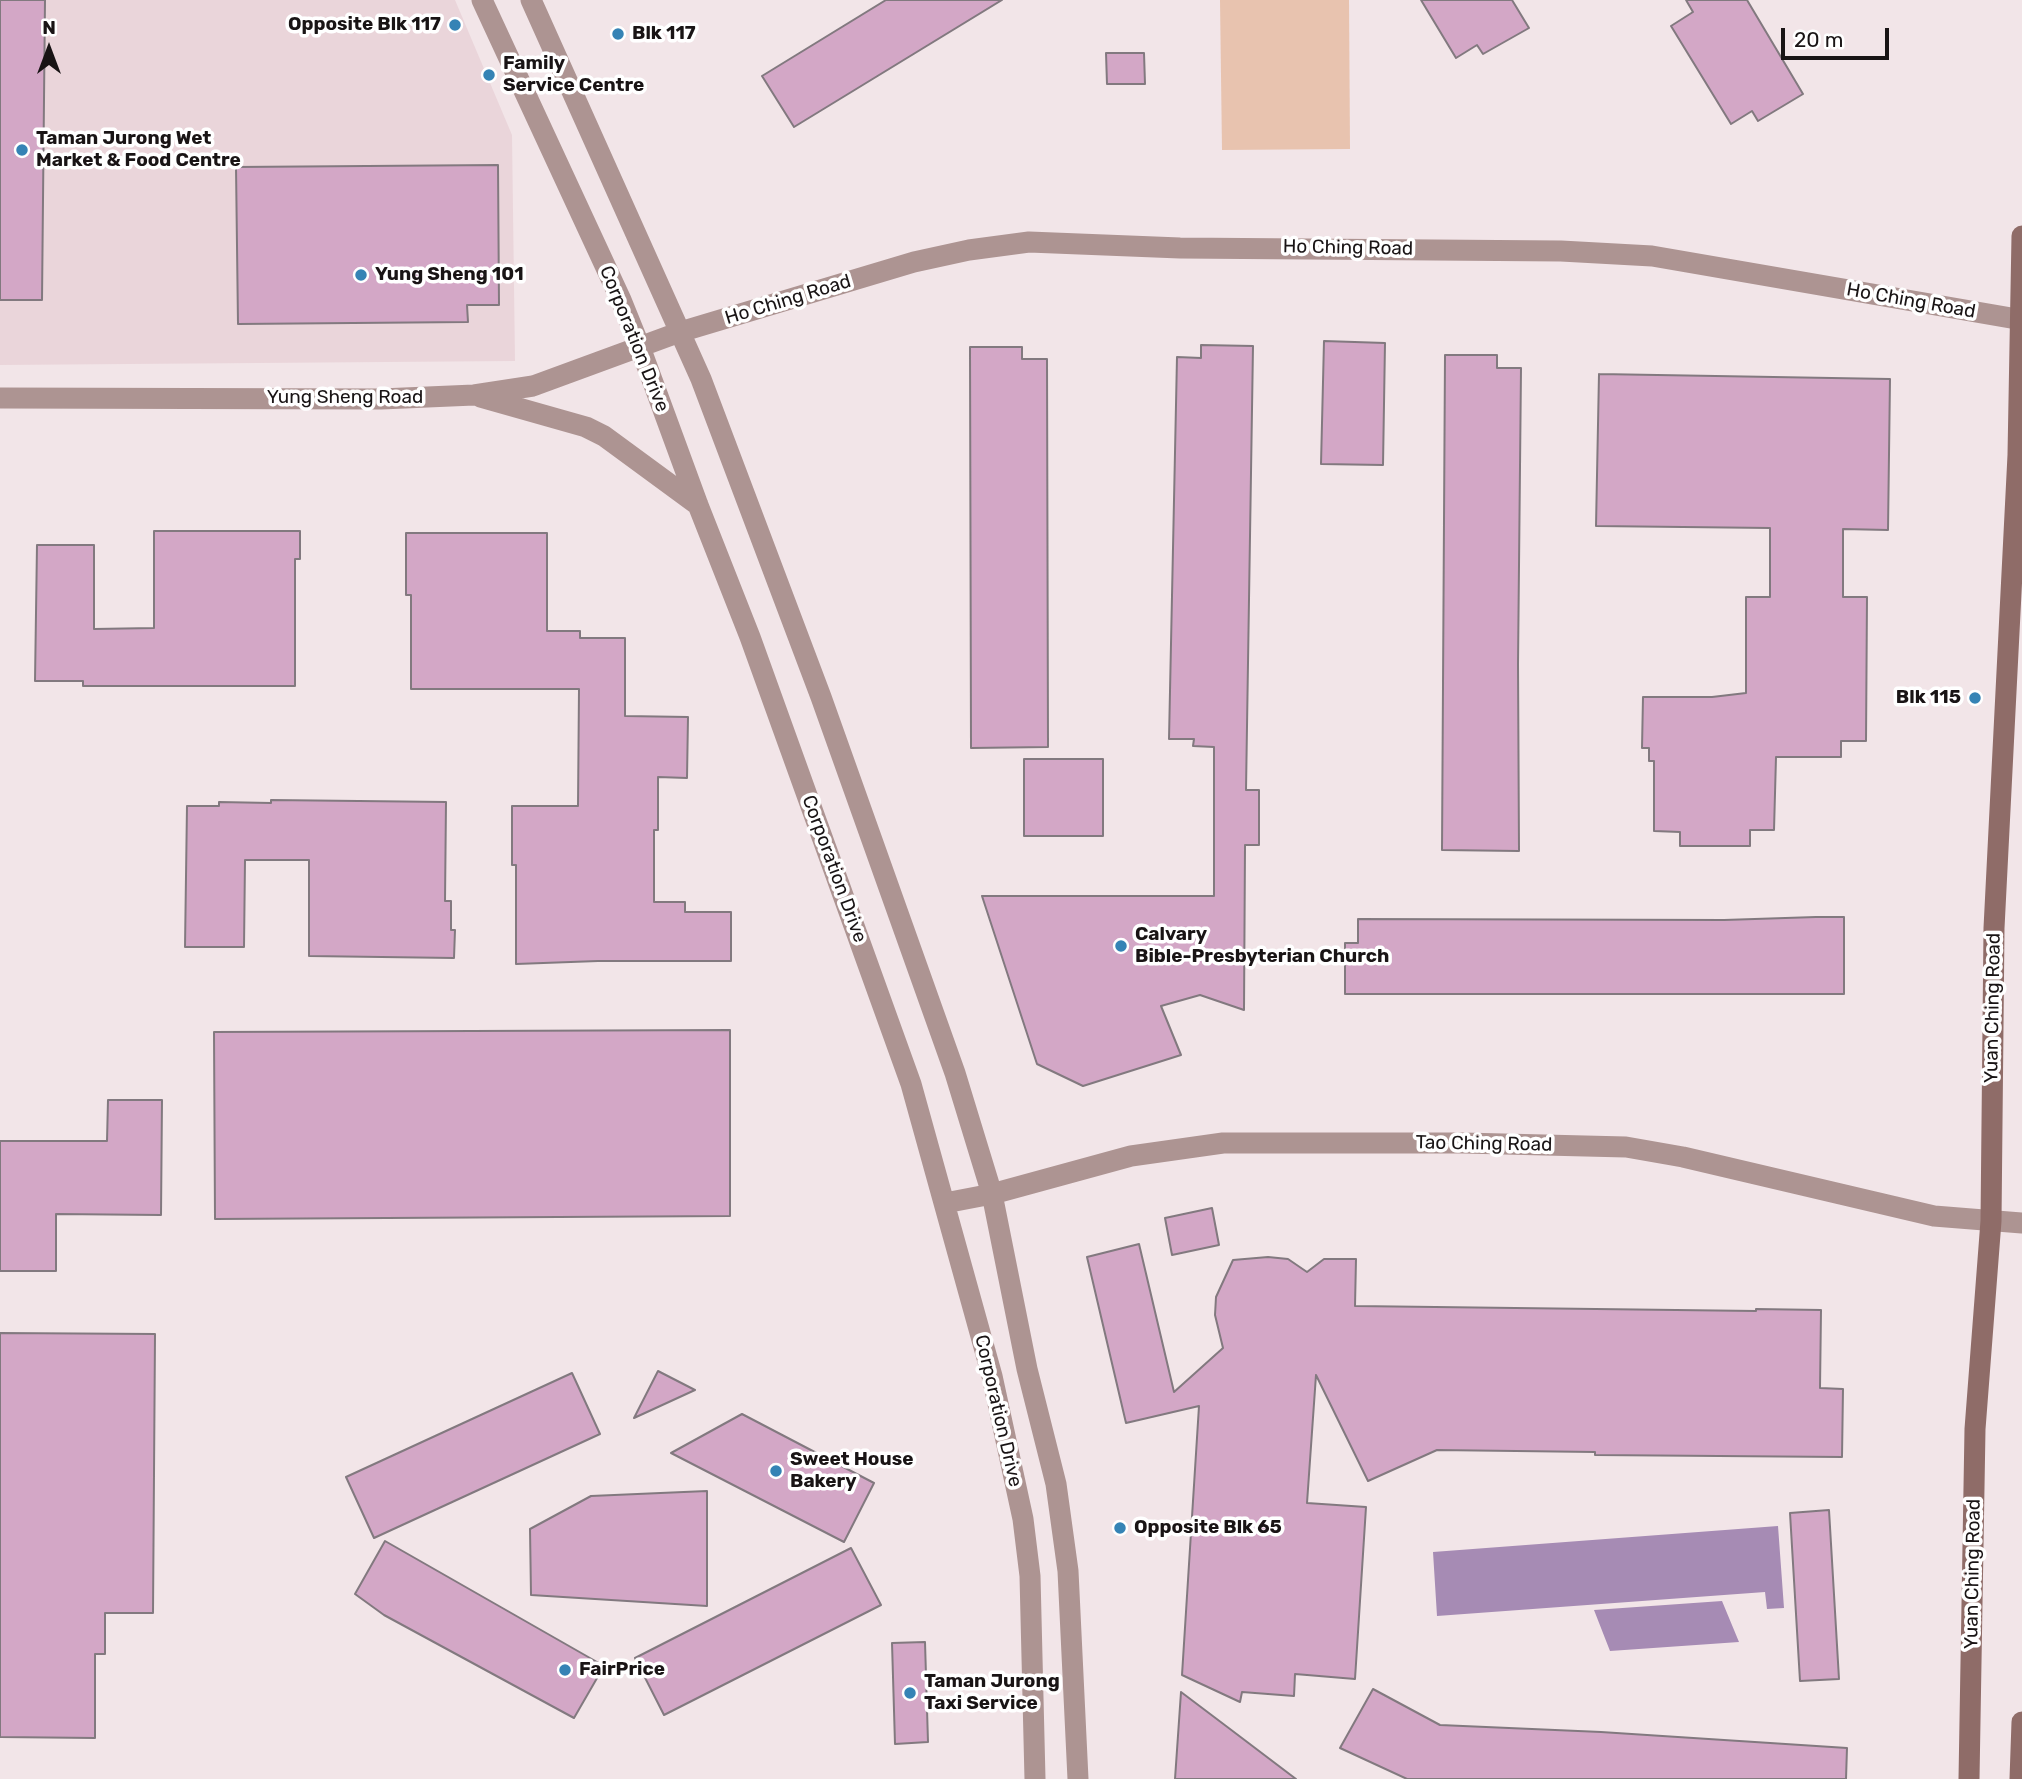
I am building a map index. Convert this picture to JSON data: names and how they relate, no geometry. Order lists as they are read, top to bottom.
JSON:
{
  "streets": {
    "street": [
      "Ho Ching Road",
      "Corporation Drive",
      "Yung Sheng Road",
      "Yuan Ching Road",
      "Tao Ching Road"
    ]
  },
  "crossings": [
    ["Ho Ching Road", "Corporation Drive"],
    ["Ho Ching Road", "Yung Sheng Road"],
    ["Ho Ching Road", "Yuan Ching Road"],
    ["Corporation Drive", "Yung Sheng Road"],
    ["Corporation Drive", "Tao Ching Road"],
    ["Yuan Ching Road", "Tao Ching Road"]
  ],
  "places": [
    "Opposite Blk 117",
    "Blk 117",
    "Family Service Centre",
    "Taman Jurong Wet Market & Food Centre",
    "Yung Sheng 101",
    "Blk 115",
    "Calvary Bible-Presbyterian Church",
    "Sweet House Bakery",
    "Opposite Blk 65",
    "FairPrice",
    "Taman Jurong Taxi Service"
  ],
  "scale_bar": "20 m",
  "north": "top"
}
